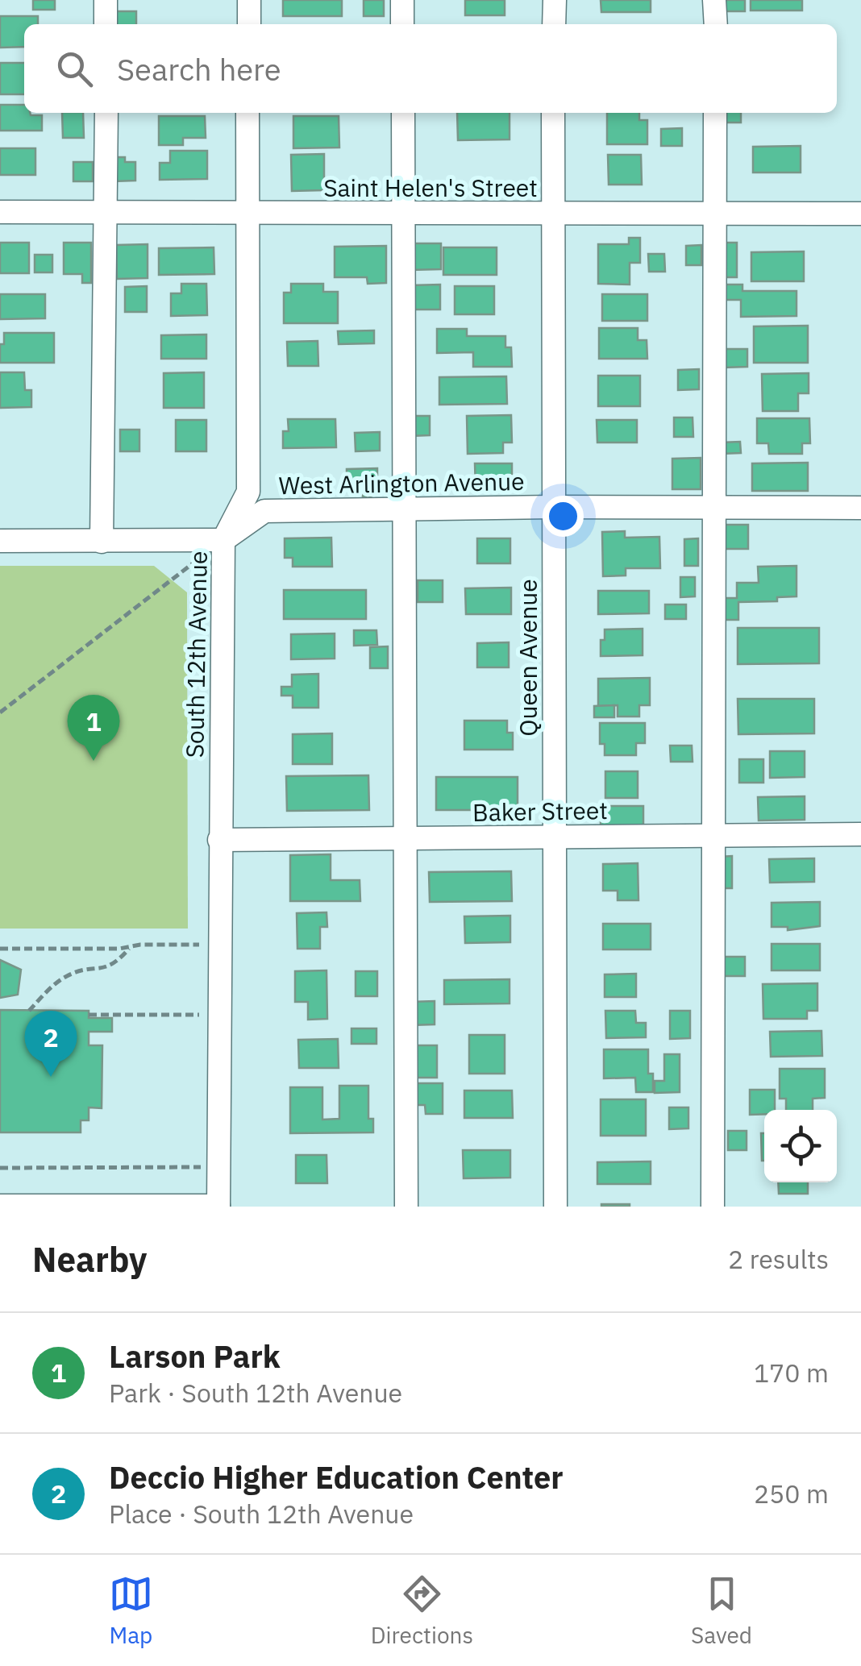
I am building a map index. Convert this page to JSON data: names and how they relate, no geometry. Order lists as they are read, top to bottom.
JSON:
{
  "streets": {
    "street": [
      "Saint Helen's Street",
      "West Arlington Avenue",
      "South 12th Avenue",
      "Queen Avenue",
      "Baker Street"
    ]
  },
  "crossings": [
    ["Saint Helen's Street", "South 12th Avenue"],
    ["Saint Helen's Street", "Queen Avenue"],
    ["West Arlington Avenue", "South 12th Avenue"],
    ["West Arlington Avenue", "Queen Avenue"],
    ["South 12th Avenue", "Baker Street"],
    ["Queen Avenue", "Baker Street"]
  ],
  "page": {
    "search": "Search here",
    "pins": ["1", "2"],
    "heading": ["Nearby", "2 results"],
    "list": [
      {
        "mark": "1",
        "name": "Larson Park",
        "note": "Park · South 12th Avenue",
        "value": "170 m"
      },
      {
        "mark": "2",
        "name": "Deccio Higher Education Center",
        "note": "Place · South 12th Avenue",
        "value": "250 m"
      }
    ],
    "nav": ["Map", "Directions", "Saved"]
  }
}
